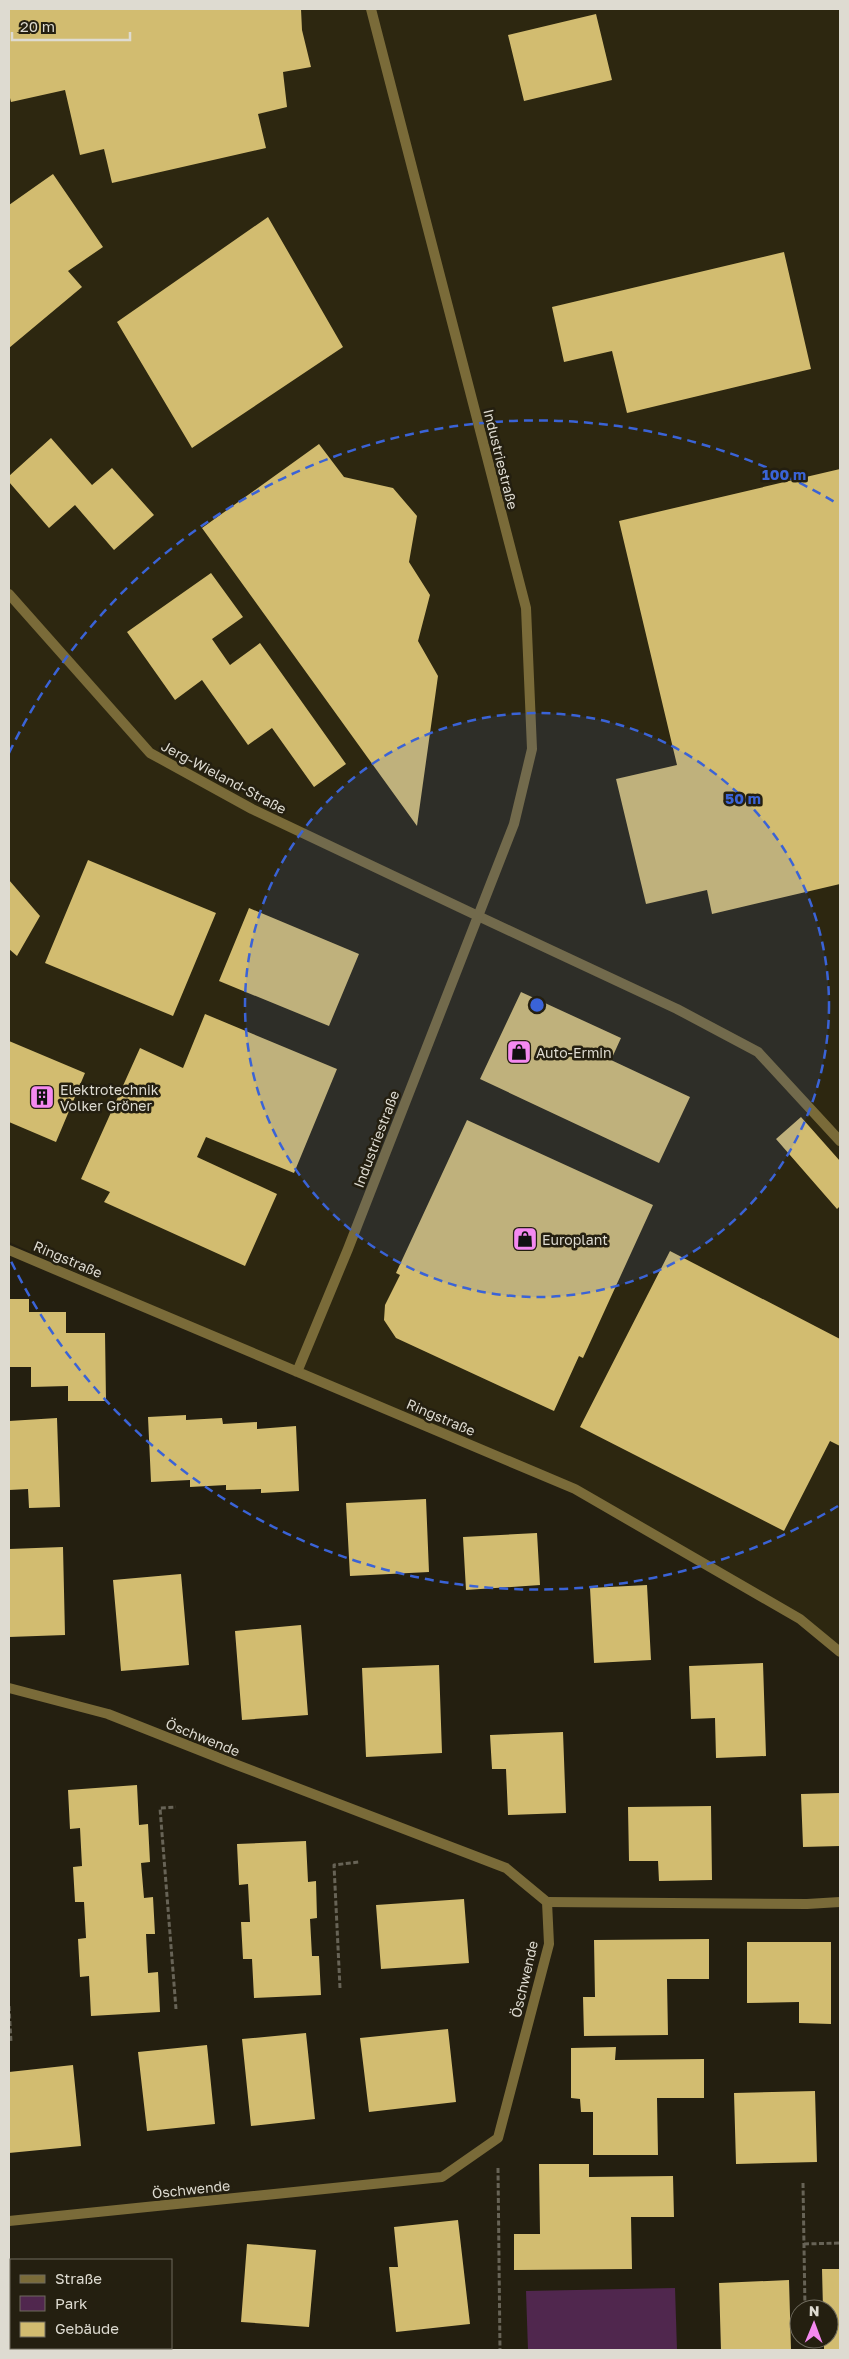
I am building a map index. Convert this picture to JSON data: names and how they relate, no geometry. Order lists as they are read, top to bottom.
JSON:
{
  "streets": {
    "street": [
      "Industriestraße",
      "Jerg-Wieland-Straße",
      "Ringstraße",
      "Öschwende"
    ]
  },
  "crossings": [
    ["Industriestraße", "Jerg-Wieland-Straße"],
    ["Industriestraße", "Ringstraße"]
  ],
  "places": {
    "shop": ["Auto-Ermin", "Europlant"],
    "building": ["Elektrotechnik Volker Gröner"]
  },
  "legend": ["Straße", "Park", "Gebäude"],
  "scale_bar": "20 m",
  "north": "top",
  "rings": ["100 m", "50 m"]
}
